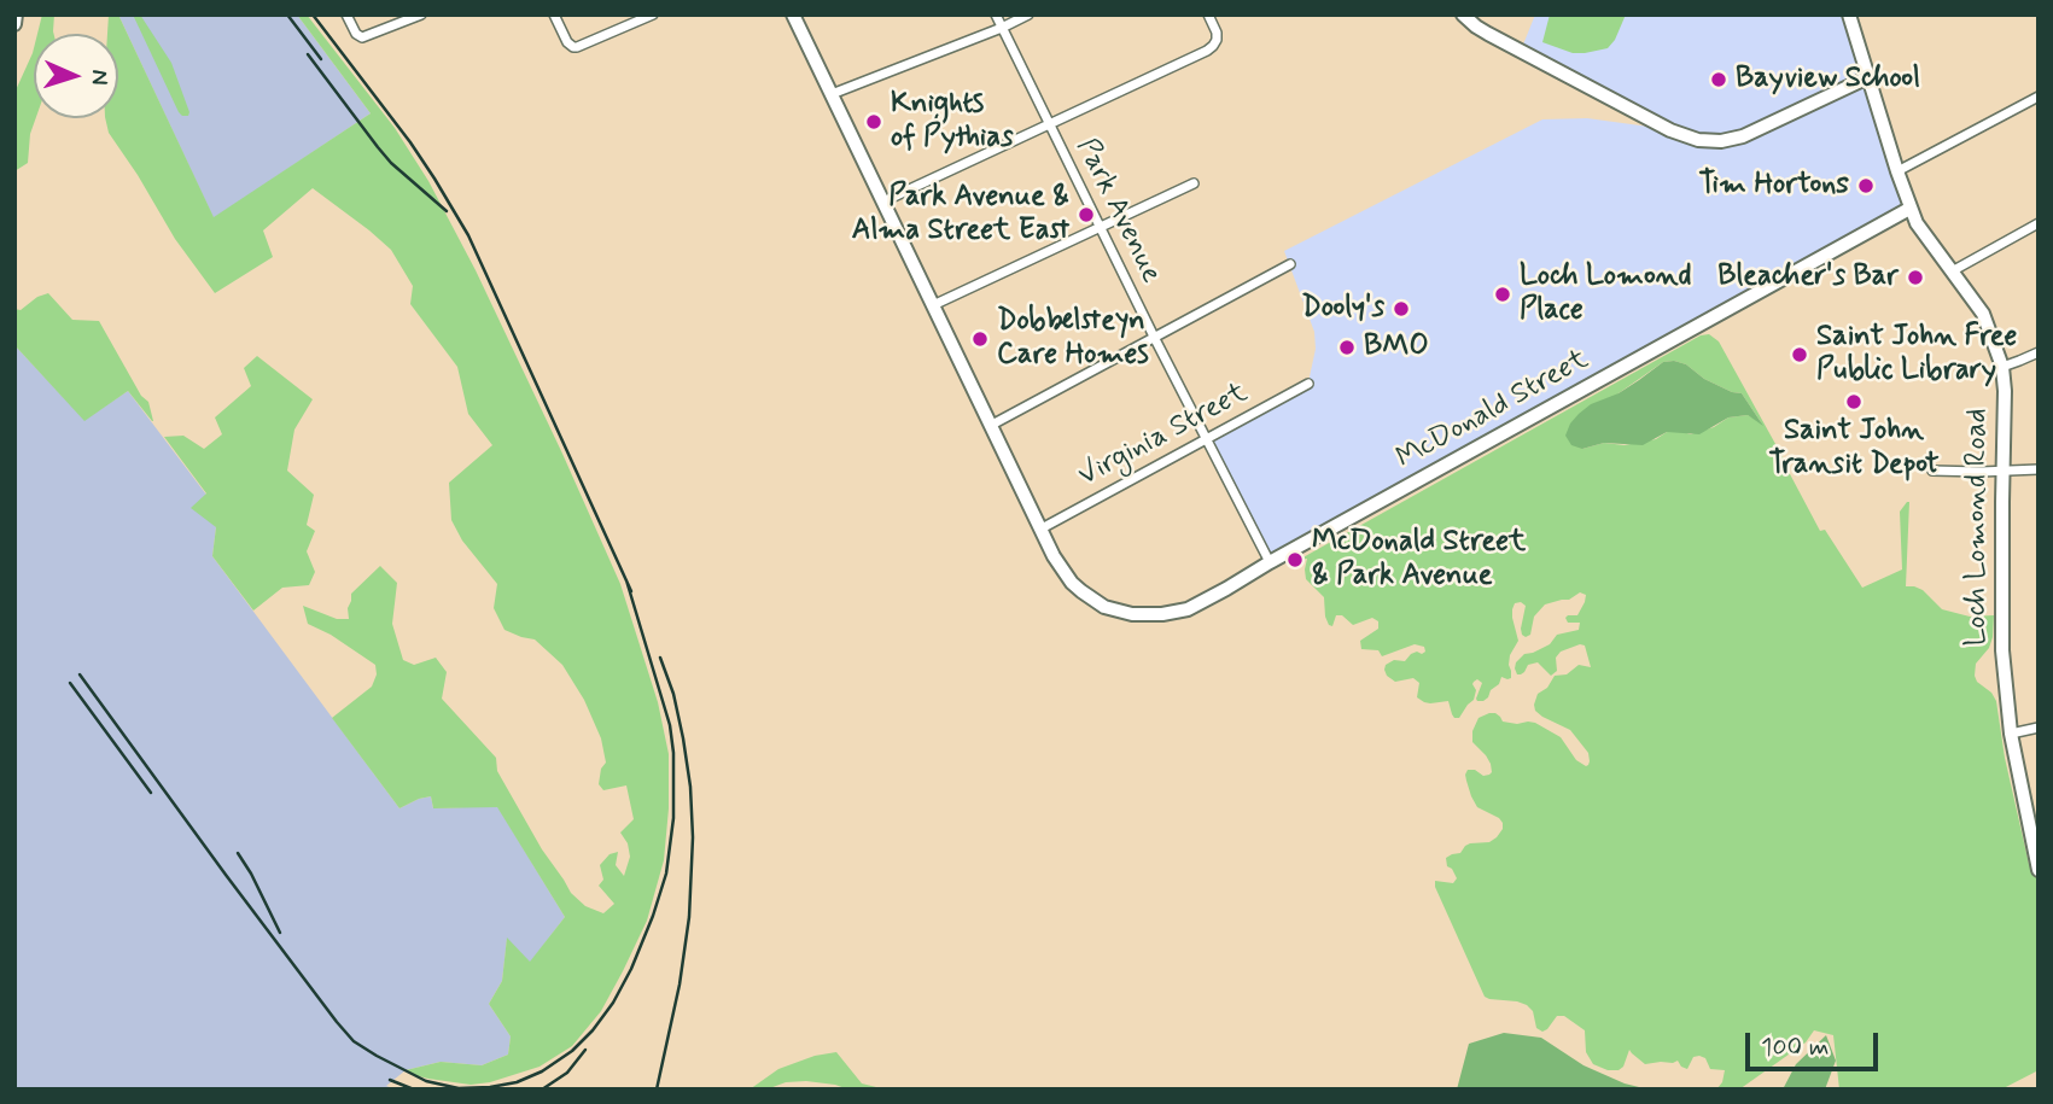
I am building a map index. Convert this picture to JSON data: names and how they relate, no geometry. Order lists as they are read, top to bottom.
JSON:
{
  "streets": {
    "street": [
      "Park Avenue",
      "McDonald Street",
      "Virginia Street",
      "Loch Lomond Road"
    ]
  },
  "crossings": [
    ["Park Avenue", "McDonald Street"],
    ["Park Avenue", "Virginia Street"],
    ["McDonald Street", "Virginia Street"],
    ["McDonald Street", "Loch Lomond Road"]
  ],
  "places": [
    "Bayview School",
    "Knights of Pythias",
    "Tim Hortons",
    "Park Avenue & Alma Street East",
    "Bleacher's Bar",
    "Loch Lomond Place",
    "Dooly's",
    "Dobbelsteyn Care Homes",
    "BMO",
    "Saint John Free Public Library",
    "Saint John Transit Depot",
    "McDonald Street & Park Avenue"
  ],
  "scale_bar": "100 m",
  "north": "right"
}
